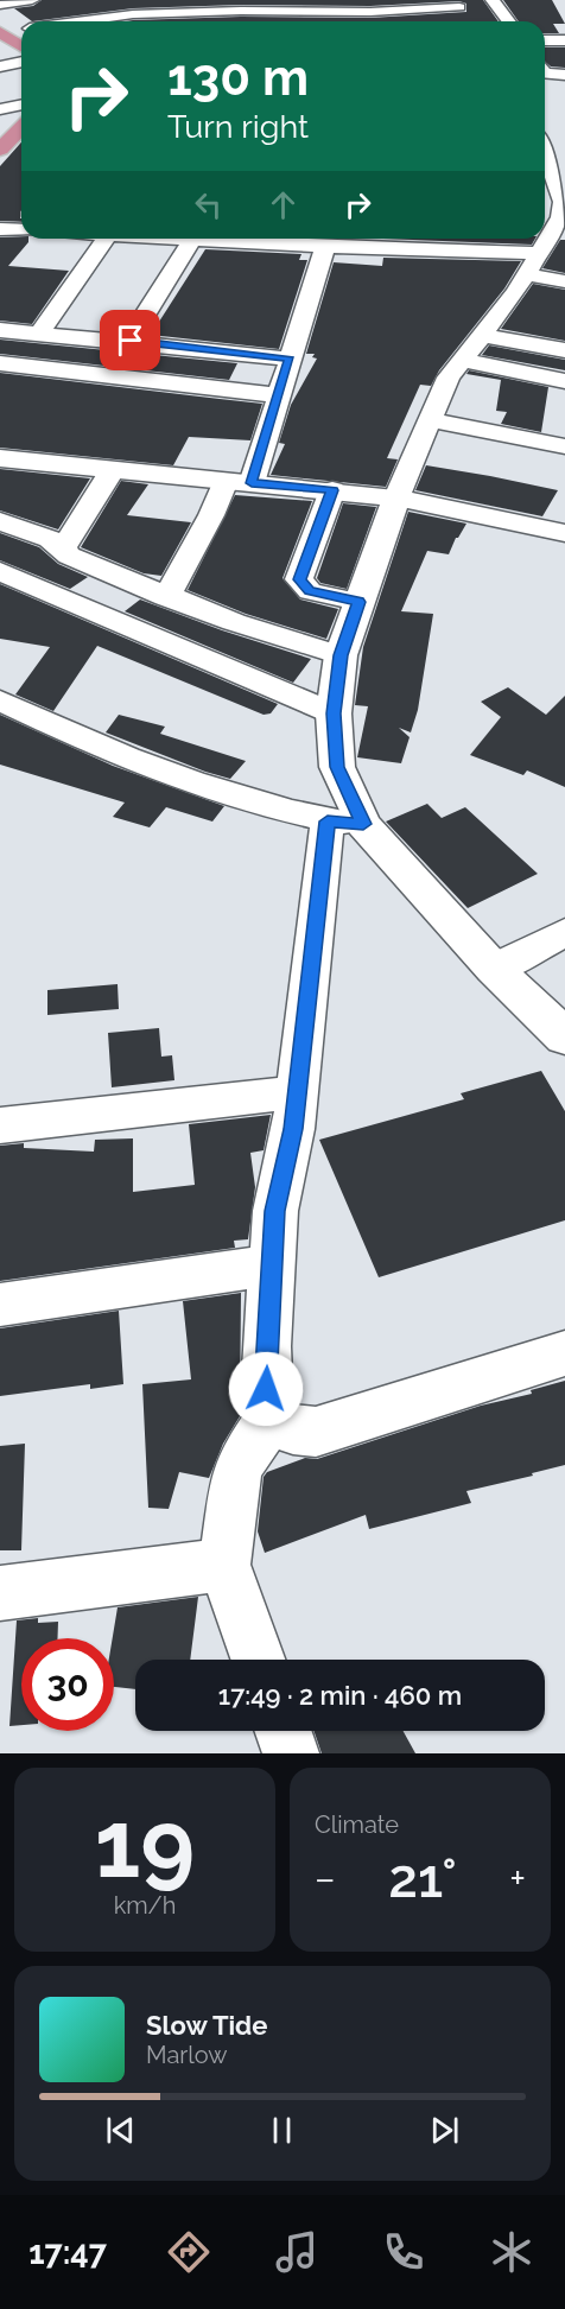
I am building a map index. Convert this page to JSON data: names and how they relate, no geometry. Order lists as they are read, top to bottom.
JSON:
{
  "page": {
    "turn": ["130 m", "Turn right"],
    "limit": "30",
    "trip": "17:49 · 2 min · 460 m",
    "tile": [
      ["19", "km/h"],
      "Climate"
    ],
    "heat": ["−", "21°", "+"],
    "song": ["Slow Tide", "Marlow"],
    "tabs": "17:47"
  }
}
